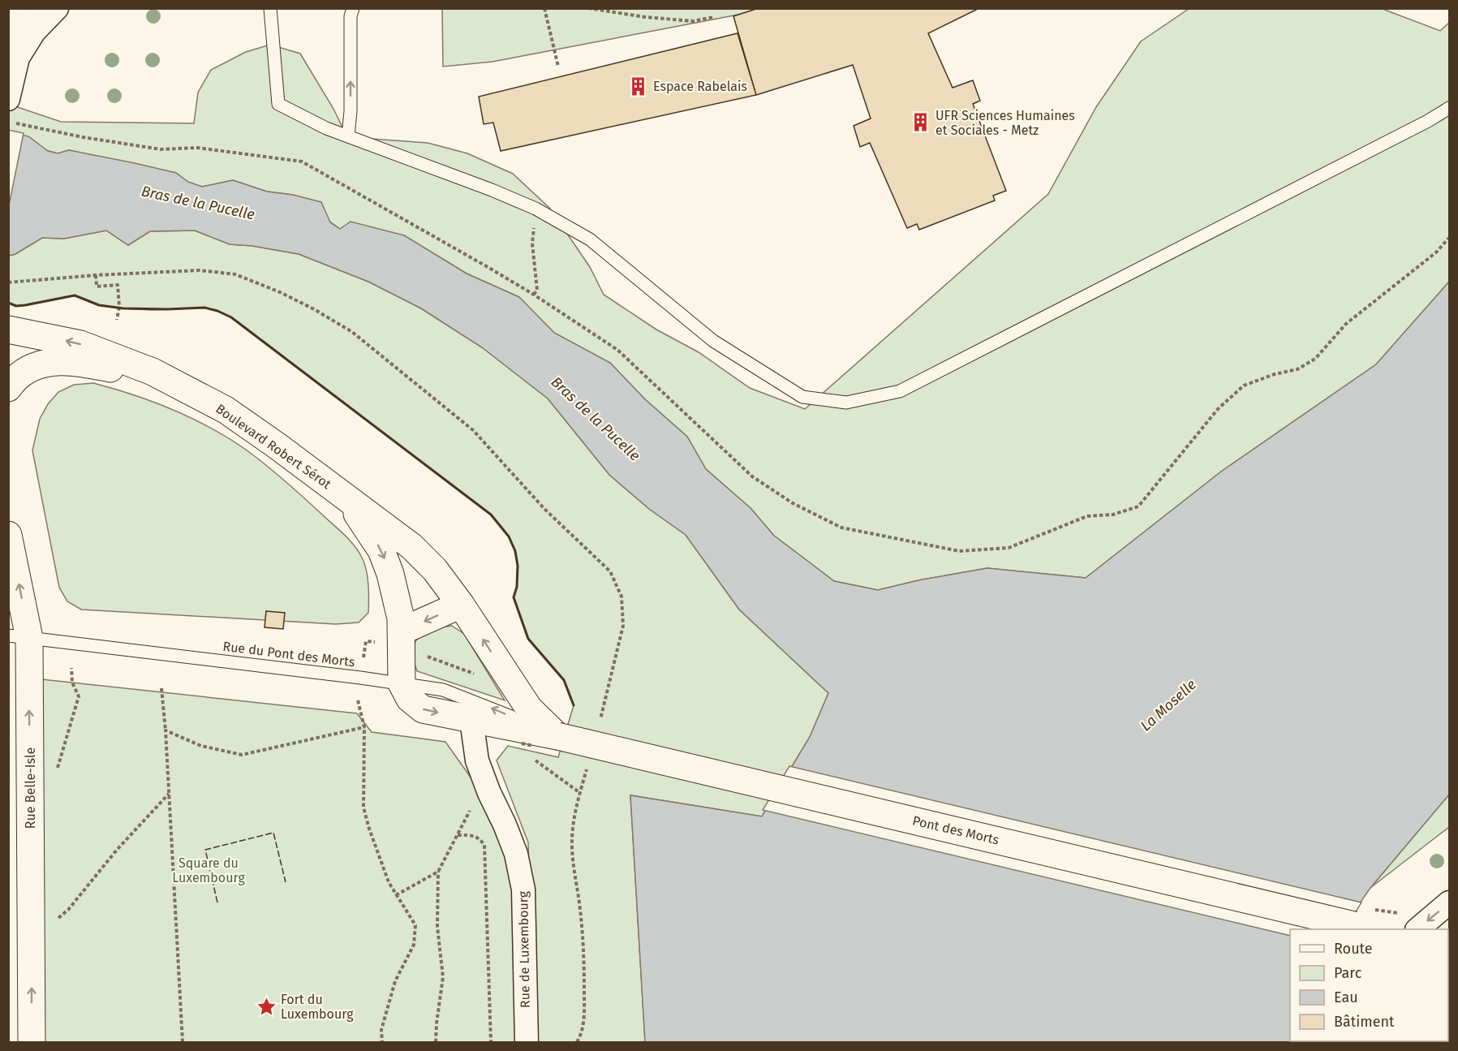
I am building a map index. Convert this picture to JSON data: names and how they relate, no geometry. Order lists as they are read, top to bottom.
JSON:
{
  "streets": {
    "main road": ["Boulevard Robert Sérot", "Rue Belle-Isle", "Pont des Morts"],
    "street": ["Rue de Luxembourg"],
    "lane": ["Rue du Pont des Morts"]
  },
  "crossings": [
    ["Boulevard Robert Sérot", "Rue du Pont des Morts"],
    ["Boulevard Robert Sérot", "Pont des Morts"],
    ["Rue du Pont des Morts", "Rue Belle-Isle"],
    ["Rue du Pont des Morts", "Pont des Morts"]
  ],
  "one_way": ["Rue Belle-Isle"],
  "water": ["Bras de la Pucelle", "La Moselle"],
  "parks": ["Square du Luxembourg"],
  "places": {
    "building": ["Espace Rabelais", "UFR Sciences Humaines et Sociales - Metz"],
    "place": ["Fort du Luxembourg"]
  },
  "legend": [
    "Route",
    "Parc",
    "Eau",
    "Bâtiment"
  ]
}
